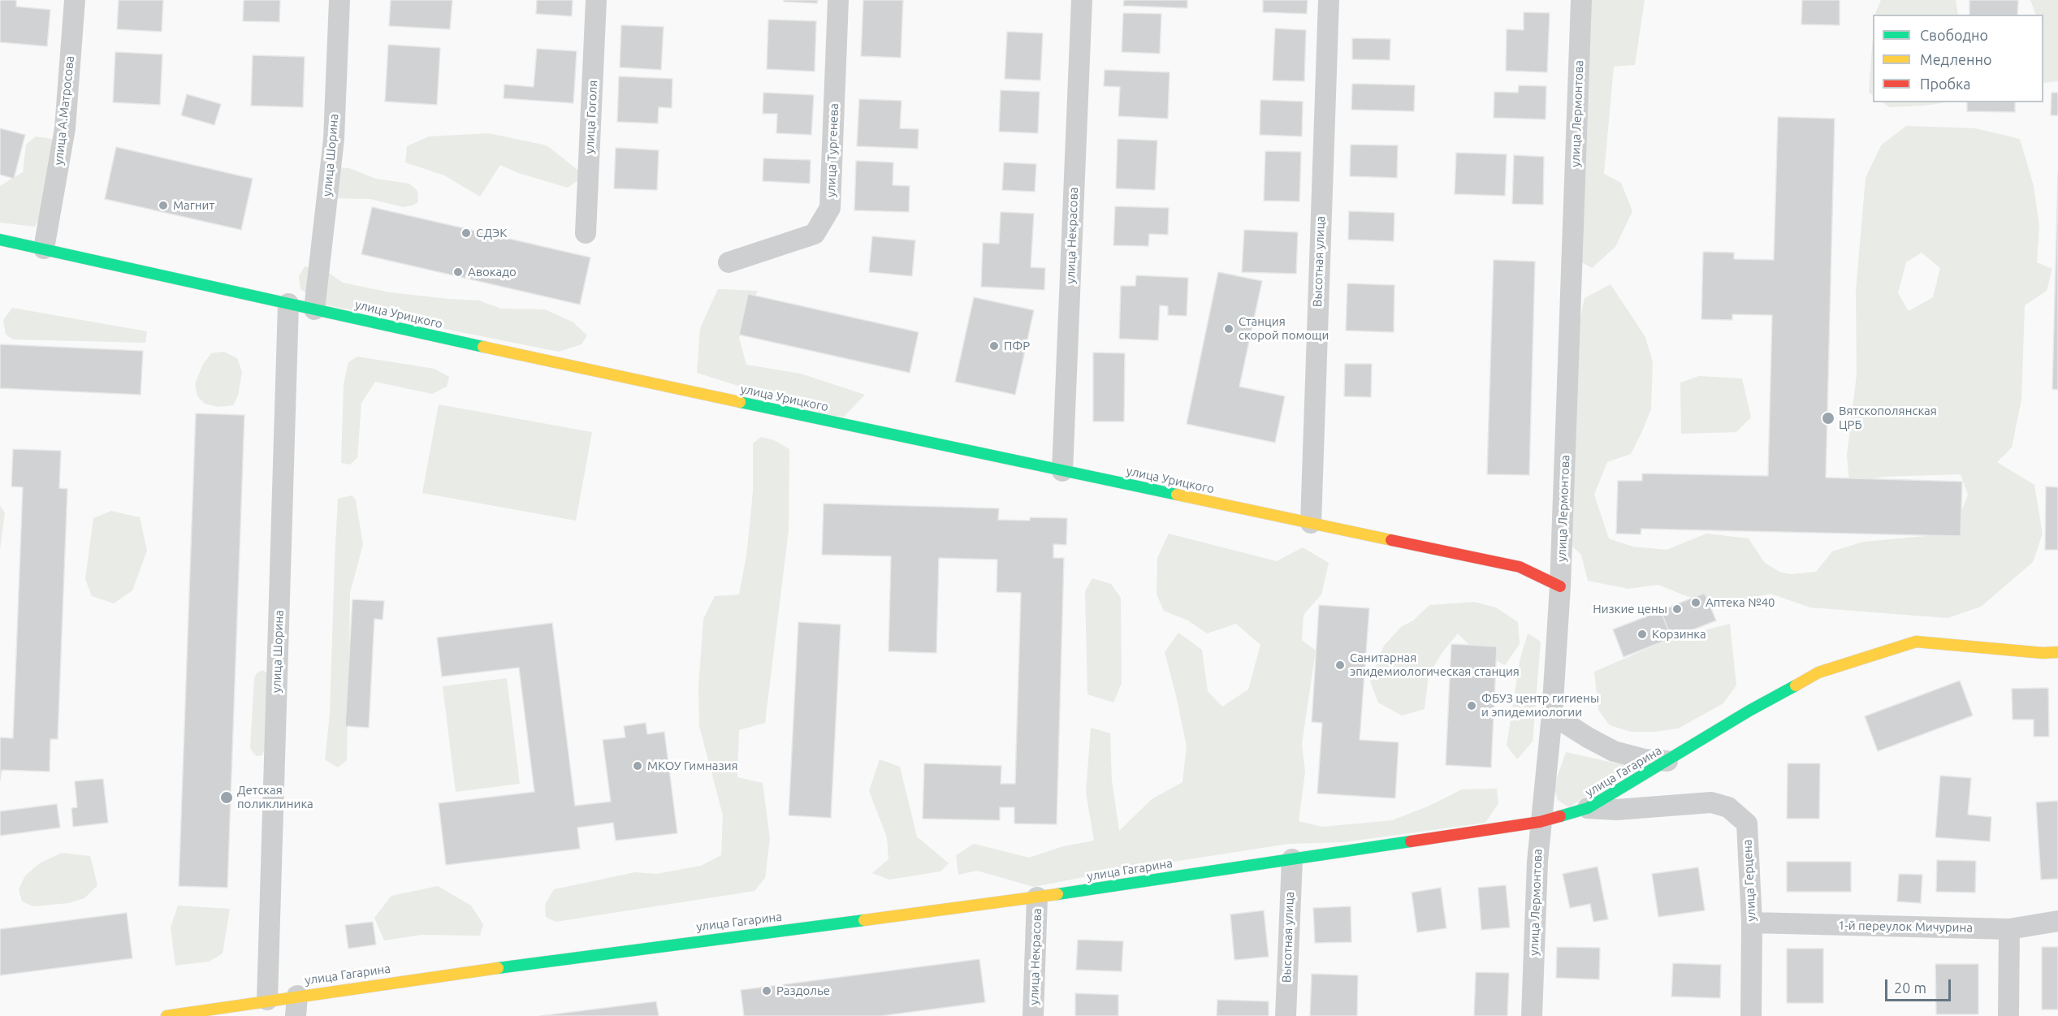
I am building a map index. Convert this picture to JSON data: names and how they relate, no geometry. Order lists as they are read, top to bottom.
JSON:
{
  "streets": {
    "street": [
      "улица А.Матросова",
      "улица Лермонтова",
      "улица Гоголя",
      "улица Тургенева",
      "улица Шорина",
      "улица Некрасова",
      "Высотная улица",
      "улица Урицкого",
      "улица Гагарина",
      "улица Герцена",
      "1-й переулок Мичурина"
    ]
  },
  "crossings": [
    ["улица А.Матросова", "улица Урицкого"],
    ["улица Лермонтова", "улица Урицкого"],
    ["улица Лермонтова", "улица Гагарина"],
    ["улица Шорина", "улица Урицкого"],
    ["улица Шорина", "улица Гагарина"],
    ["улица Некрасова", "улица Урицкого"],
    ["улица Некрасова", "улица Гагарина"],
    ["Высотная улица", "улица Урицкого"],
    ["Высотная улица", "улица Гагарина"],
    ["улица Гагарина", "улица Герцена"],
    ["улица Герцена", "1-й переулок Мичурина"]
  ],
  "places": [
    "Магнит",
    "СДЭК",
    "Авокадо",
    "Станция скорой помощи",
    "ПФР",
    "Вятскополянская ЦРБ",
    "Аптека №40",
    "Низкие цены",
    "Корзинка",
    "Санитарная эпидемиологическая станция",
    "ФБУЗ центр гигиены и эпидемиологии",
    "МКОУ Гимназия",
    "Детская поликлиника",
    "Раздолье"
  ],
  "legend": ["Свободно", "Медленно", "Пробка"],
  "scale_bar": "20 m"
}
